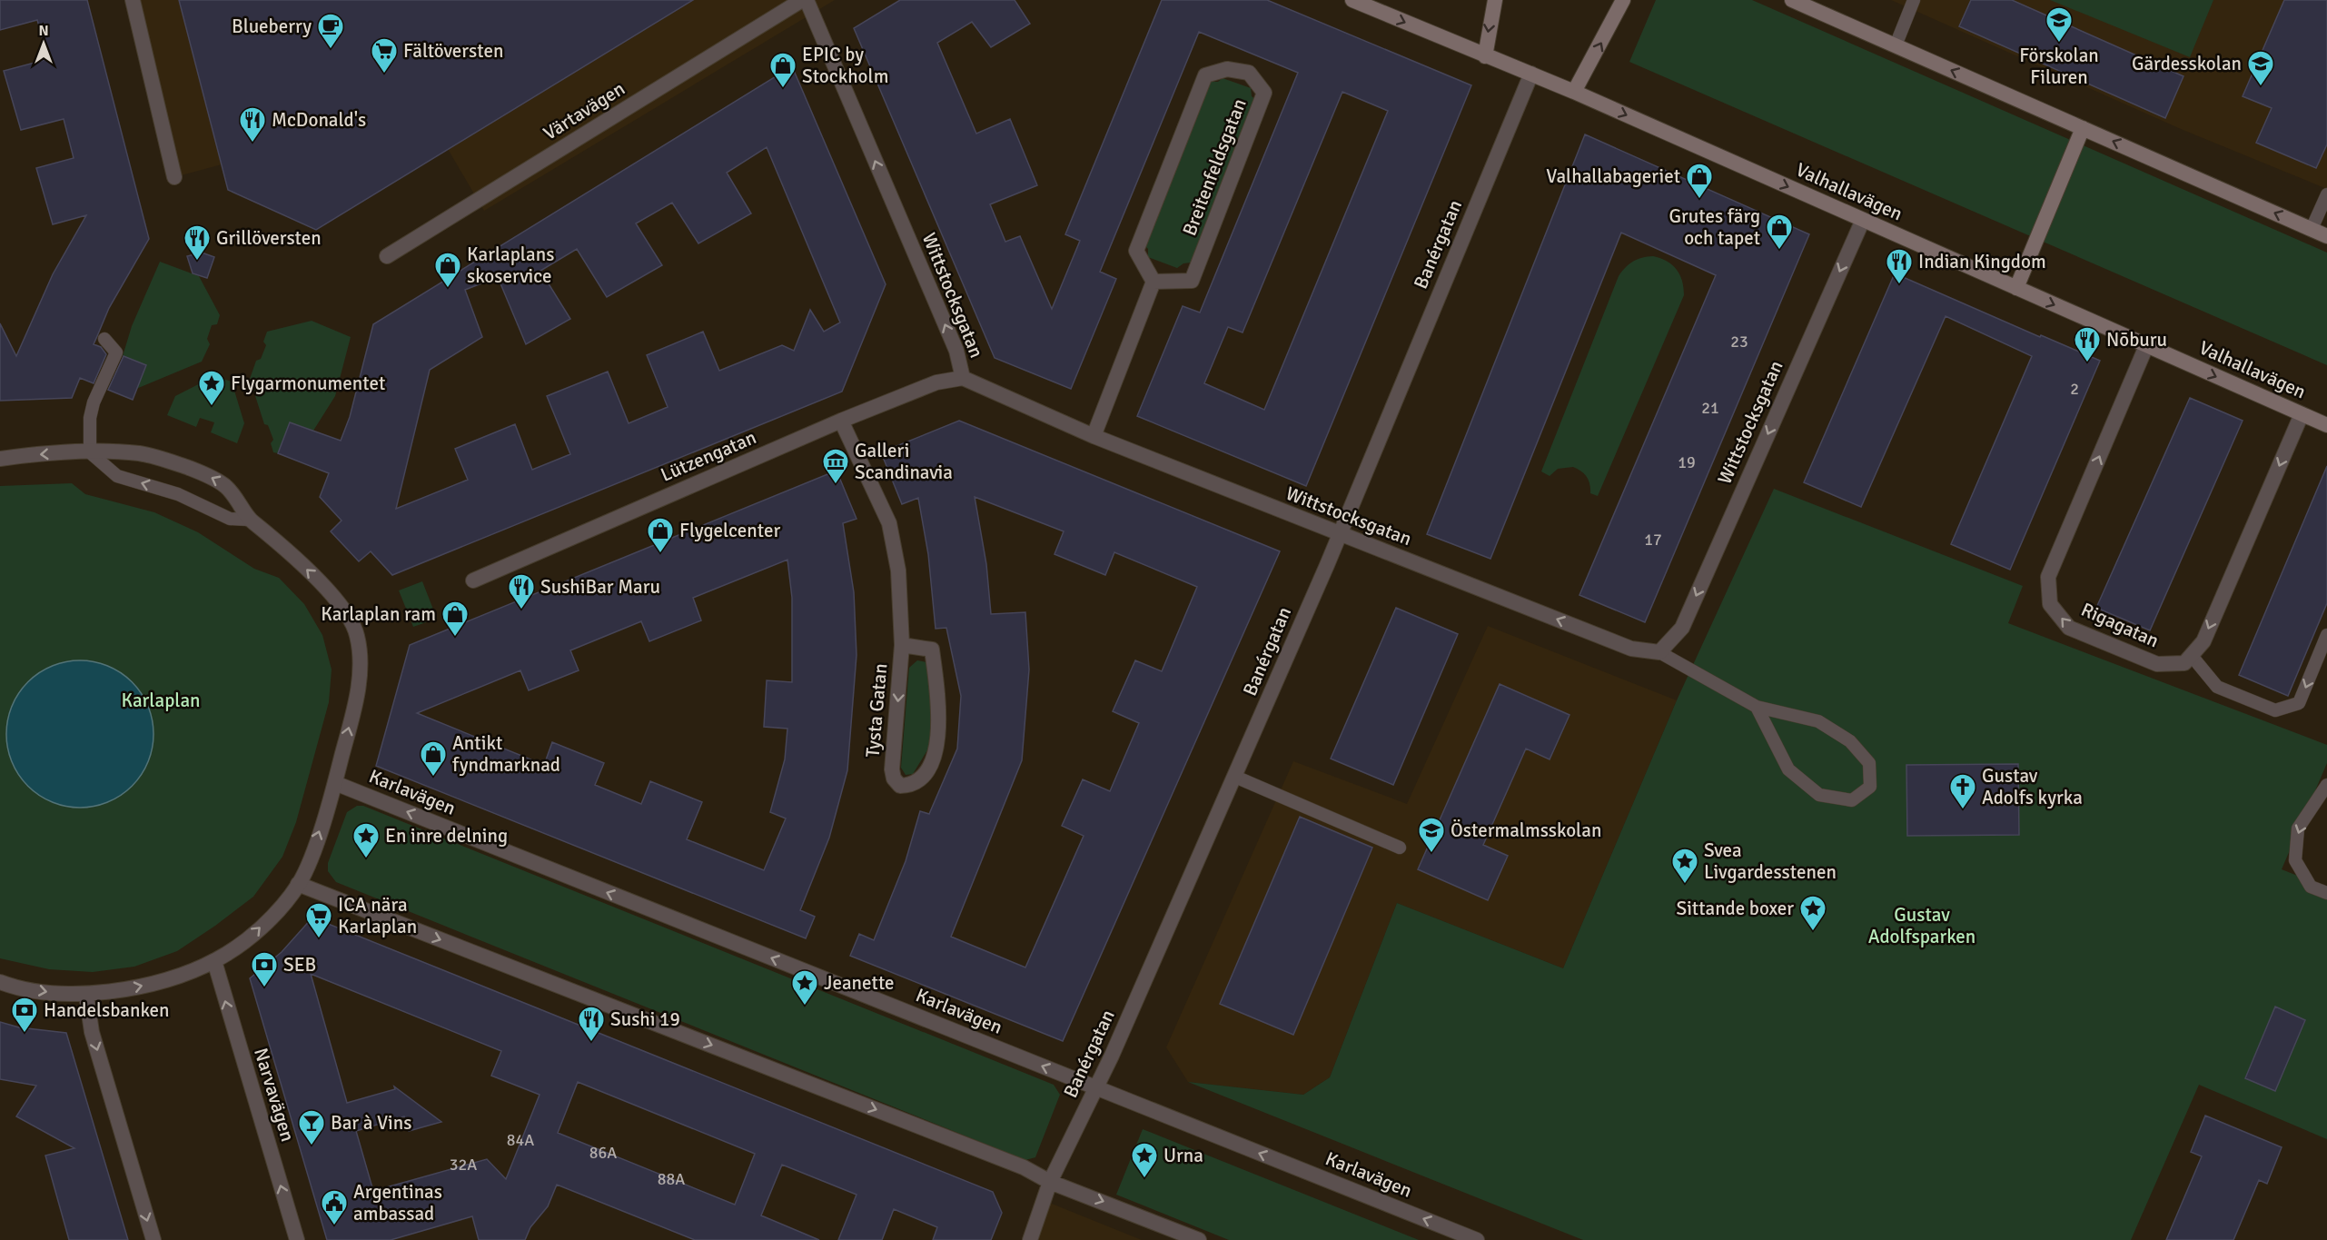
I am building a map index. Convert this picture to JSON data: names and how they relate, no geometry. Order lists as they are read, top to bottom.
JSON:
{
  "streets": {
    "main road": ["Valhallavägen"],
    "street": [
      "Värtavägen",
      "Breitenfeldsgatan",
      "Banérgatan",
      "Wittstocksgatan",
      "Lützengatan",
      "Rigagatan",
      "Tysta Gatan",
      "Karlavägen",
      "Narvavägen"
    ]
  },
  "crossings": [
    ["Värtavägen", "Wittstocksgatan"],
    ["Valhallavägen", "Banérgatan"],
    ["Valhallavägen", "Wittstocksgatan"],
    ["Valhallavägen", "Rigagatan"],
    ["Banérgatan", "Wittstocksgatan"],
    ["Banérgatan", "Karlavägen"],
    ["Wittstocksgatan", "Lützengatan"],
    ["Lützengatan", "Tysta Gatan"]
  ],
  "one_way": ["Valhallavägen", "Narvavägen"],
  "parks": ["Karlaplan", "Gustav Adolfsparken"],
  "places": {
    "school or university": ["Förskolan Filuren", "Gärdesskolan", "Östermalmsskolan"],
    "cafe": ["Blueberry"],
    "supermarket": ["Fältöversten", "ICA nära Karlaplan"],
    "shop": [
      "EPIC by Stockholm",
      "Valhallabageriet",
      "Grutes färg och tapet",
      "Karlaplans skoservice",
      "Flygelcenter",
      "Karlaplan ram",
      "Antikt fyndmarknad"
    ],
    "restaurant": [
      "McDonald's",
      "Grillöversten",
      "Indian Kingdom",
      "Nōburu",
      "SushiBar Maru",
      "Sushi 19"
    ],
    "place": [
      "Flygarmonumentet",
      "En inre delning",
      "Svea Livgardesstenen",
      "Sittande boxer",
      "Jeanette",
      "Urna"
    ],
    "museum": ["Galleri Scandinavia"],
    "church": ["Gustav Adolfs kyrka"],
    "bank": ["SEB", "Handelsbanken"],
    "bar": ["Bar à Vins"],
    "public building": ["Argentinas ambassad"]
  },
  "house_numbers": [
    "23",
    "2",
    "21",
    "19",
    "17",
    "84A",
    "86A",
    "32A",
    "88A"
  ],
  "north": "top"
}
